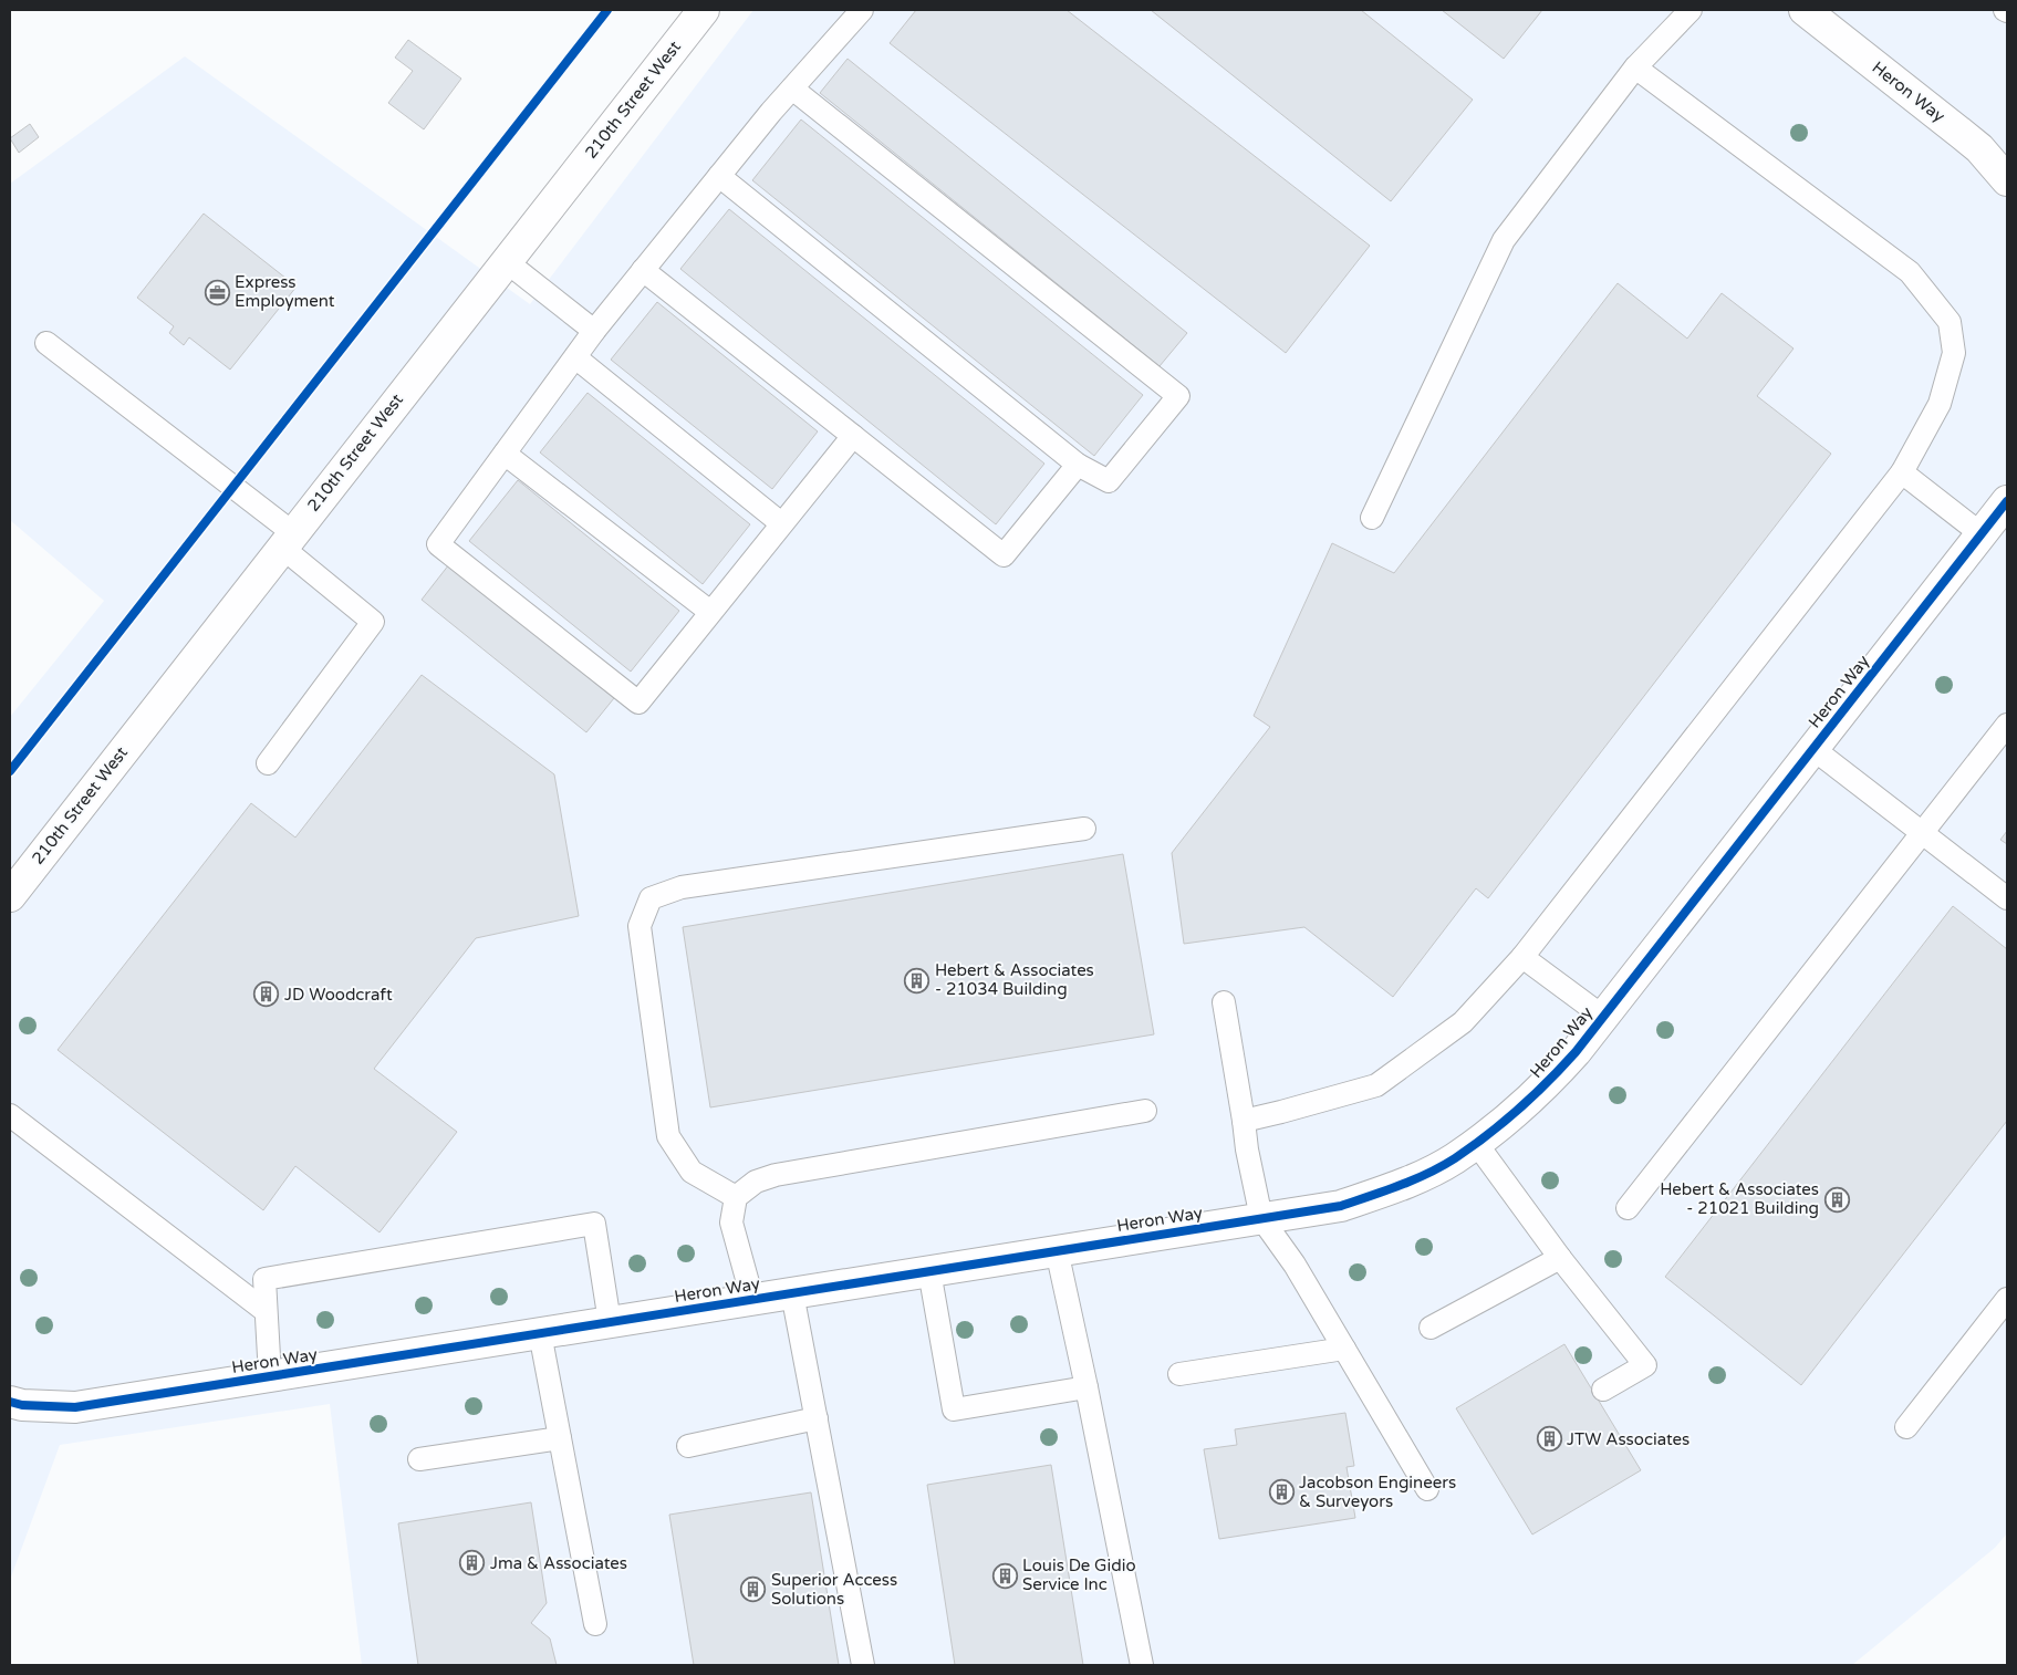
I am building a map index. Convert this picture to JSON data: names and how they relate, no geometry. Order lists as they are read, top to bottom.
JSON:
{
  "streets": {
    "street": ["Heron Way", "210th Street West"]
  },
  "places": {
    "office": ["Express Employment"],
    "building": [
      "Hebert & Associates - 21034 Building",
      "JD Woodcraft",
      "Hebert & Associates - 21021 Building",
      "JTW Associates",
      "Jacobson Engineers & Surveyors",
      "Jma & Associates",
      "Louis De Gidio Service Inc",
      "Superior Access Solutions"
    ]
  }
}
